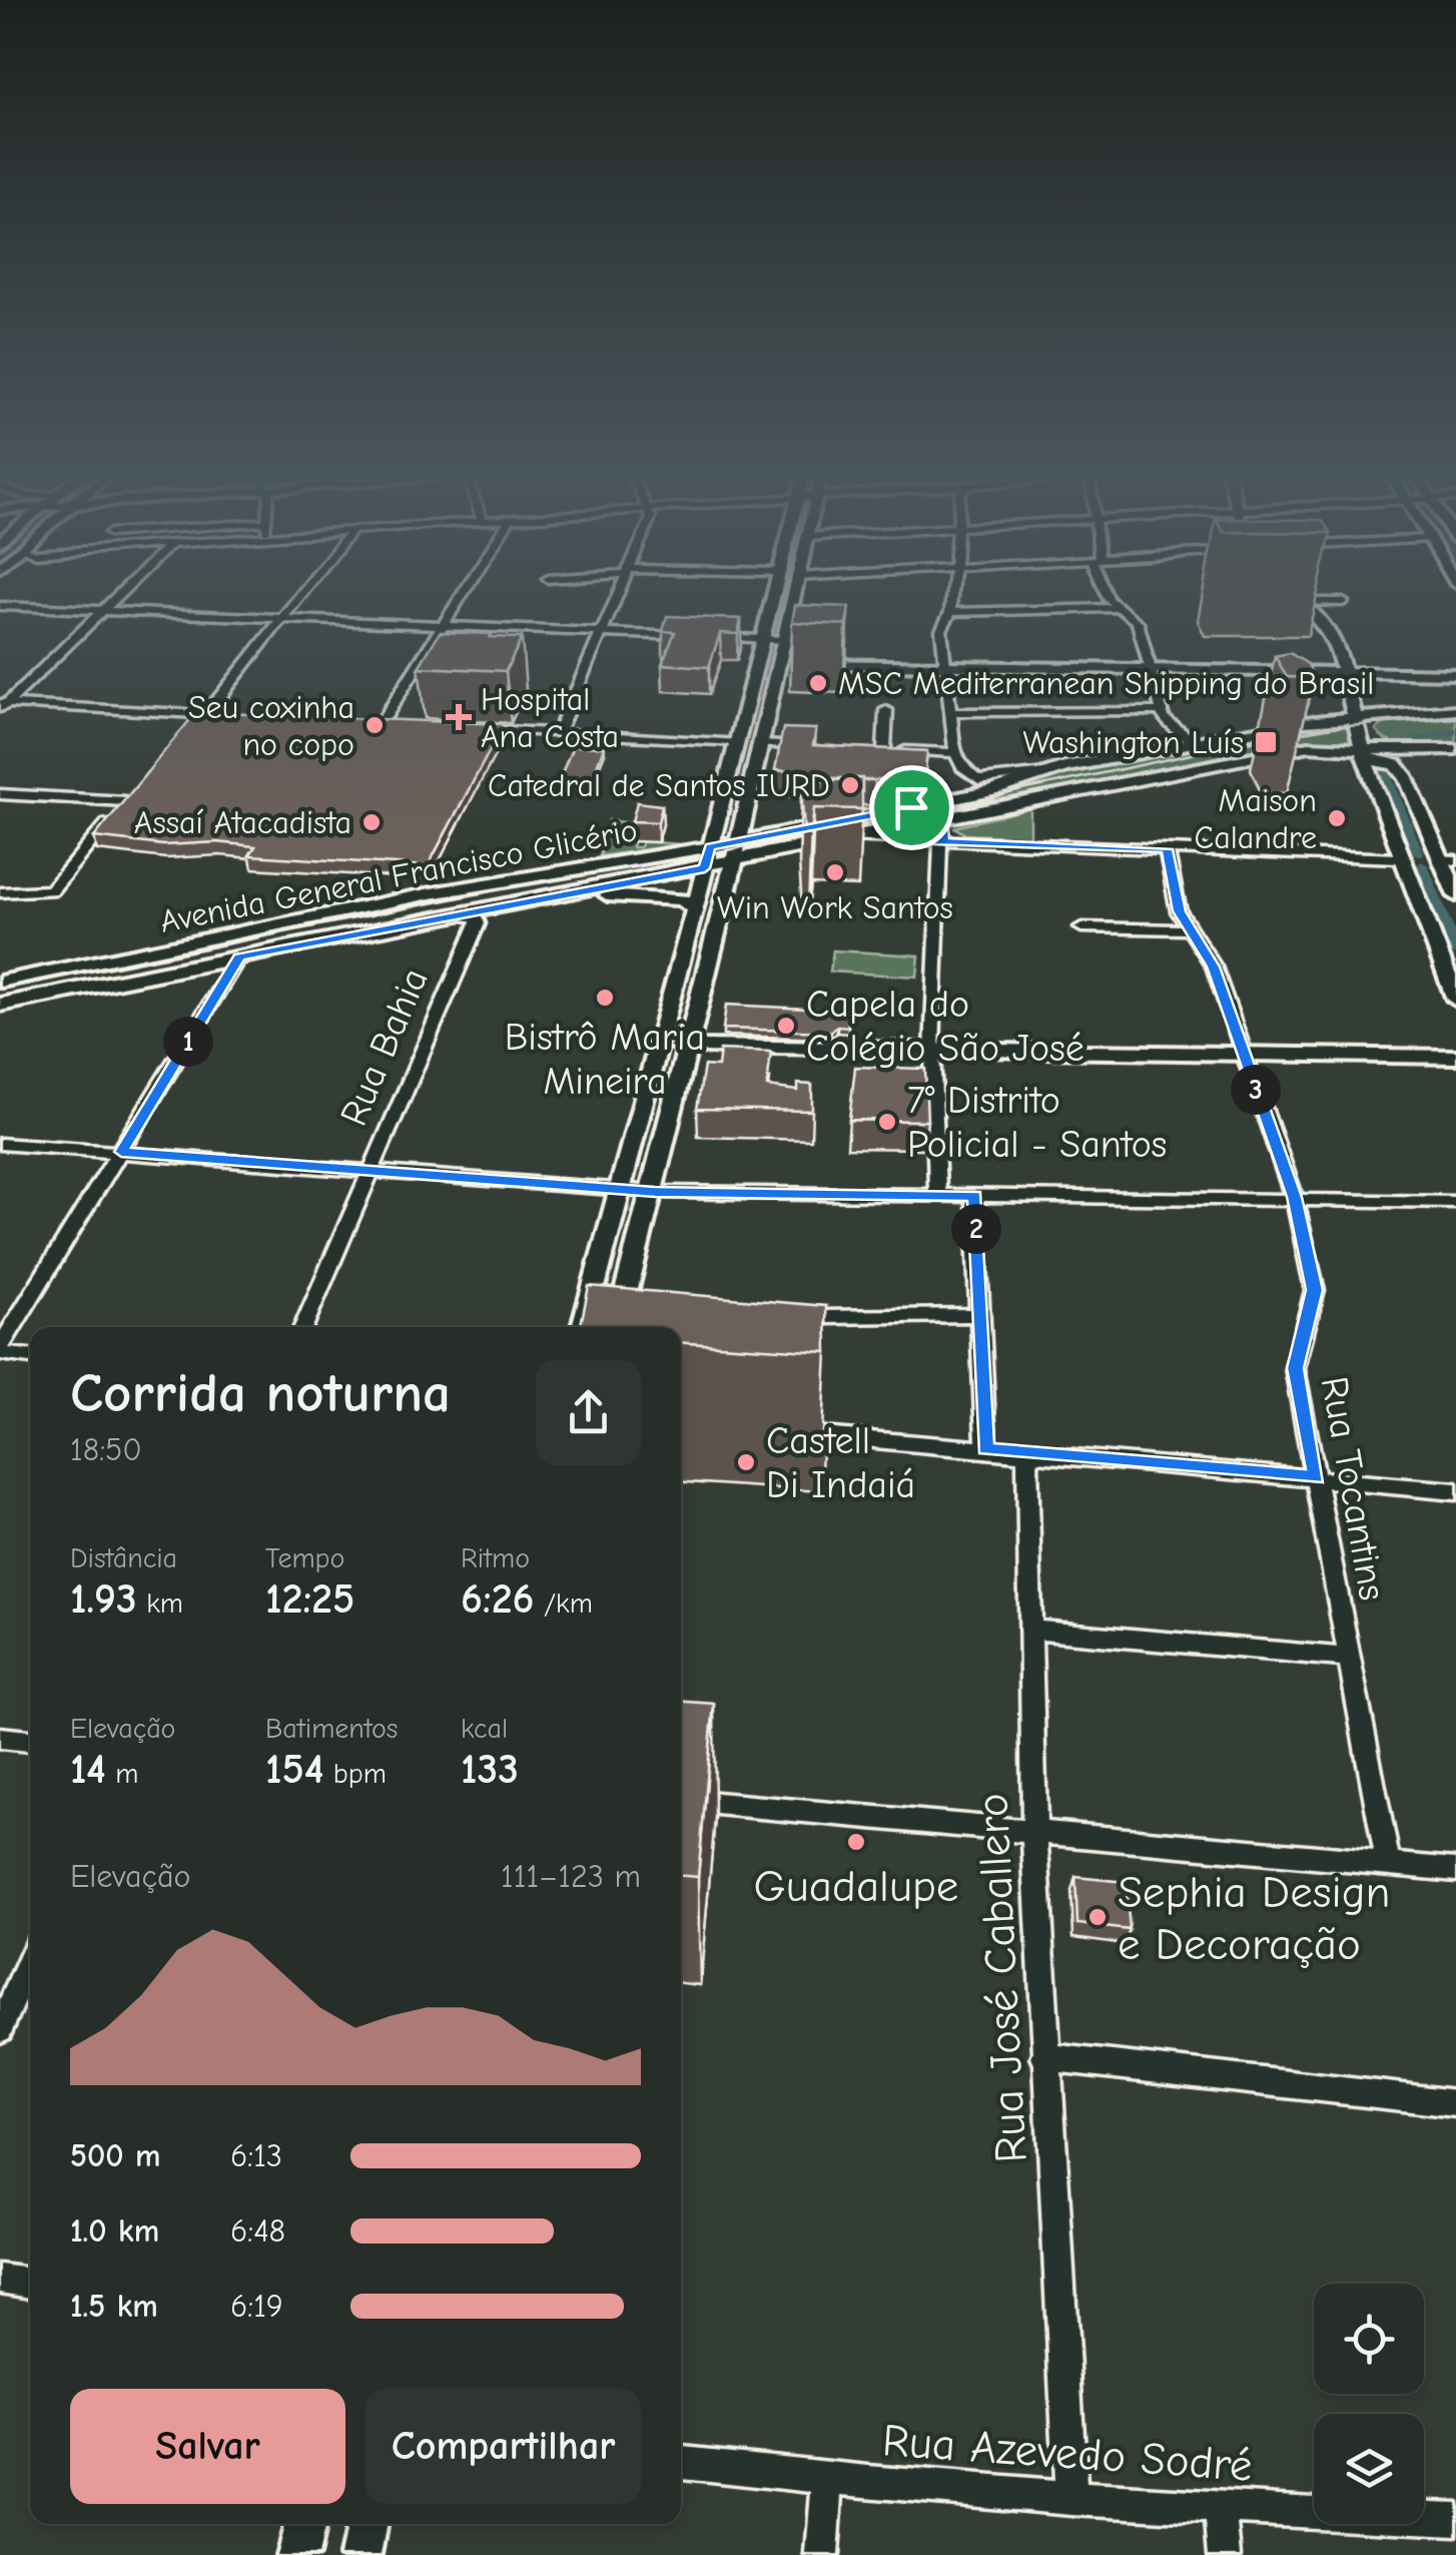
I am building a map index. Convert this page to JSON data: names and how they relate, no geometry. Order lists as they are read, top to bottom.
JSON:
{
  "streets": {
    "main road": ["Avenida General Francisco Glicério"],
    "street": [
      "Rua Bahia",
      "Rua Tocantins",
      "Rua José Caballero",
      "Rua Azevedo Sodré"
    ]
  },
  "crossings": [
    ["Avenida General Francisco Glicério", "Rua Bahia"],
    ["Rua José Caballero", "Rua Azevedo Sodré"]
  ],
  "places": {
    "other": [
      "MSC Mediterranean Shipping do Brasil",
      "Seu coxinha no copo",
      "Catedral de Santos IURD",
      "Maison Calandre",
      "Assaí Atacadista",
      "Win Work Santos",
      "Bistrô Maria Mineira",
      "Capela do Colégio São José",
      "7° Distrito Policial - Santos",
      "Castell Di Indaiá",
      "Guadalupe",
      "Sephia Design e Decoração"
    ],
    "health": ["Hospital Ana Costa"],
    "transit": ["Washington Luís"]
  },
  "page": {
    "pins": ["1", "3", "2"],
    "heading": ["Corrida noturna", "18:50"],
    "stats": [
      ["Distância", "1.93 km"],
      ["Tempo", "12:25"],
      ["Ritmo", "6:26 /km"],
      ["Elevação", "14 m"],
      ["Batimentos", "154 bpm"],
      ["kcal", "133"]
    ],
    "chart": ["Elevação", "111–123 m"],
    "list": [
      {
        "name": "500 m",
        "note": "6:13"
      },
      {
        "name": "1.0 km",
        "note": "6:48"
      },
      {
        "name": "1.5 km",
        "note": "6:19"
      }
    ],
    "buttons": ["Salvar", "Compartilhar"]
  }
}
